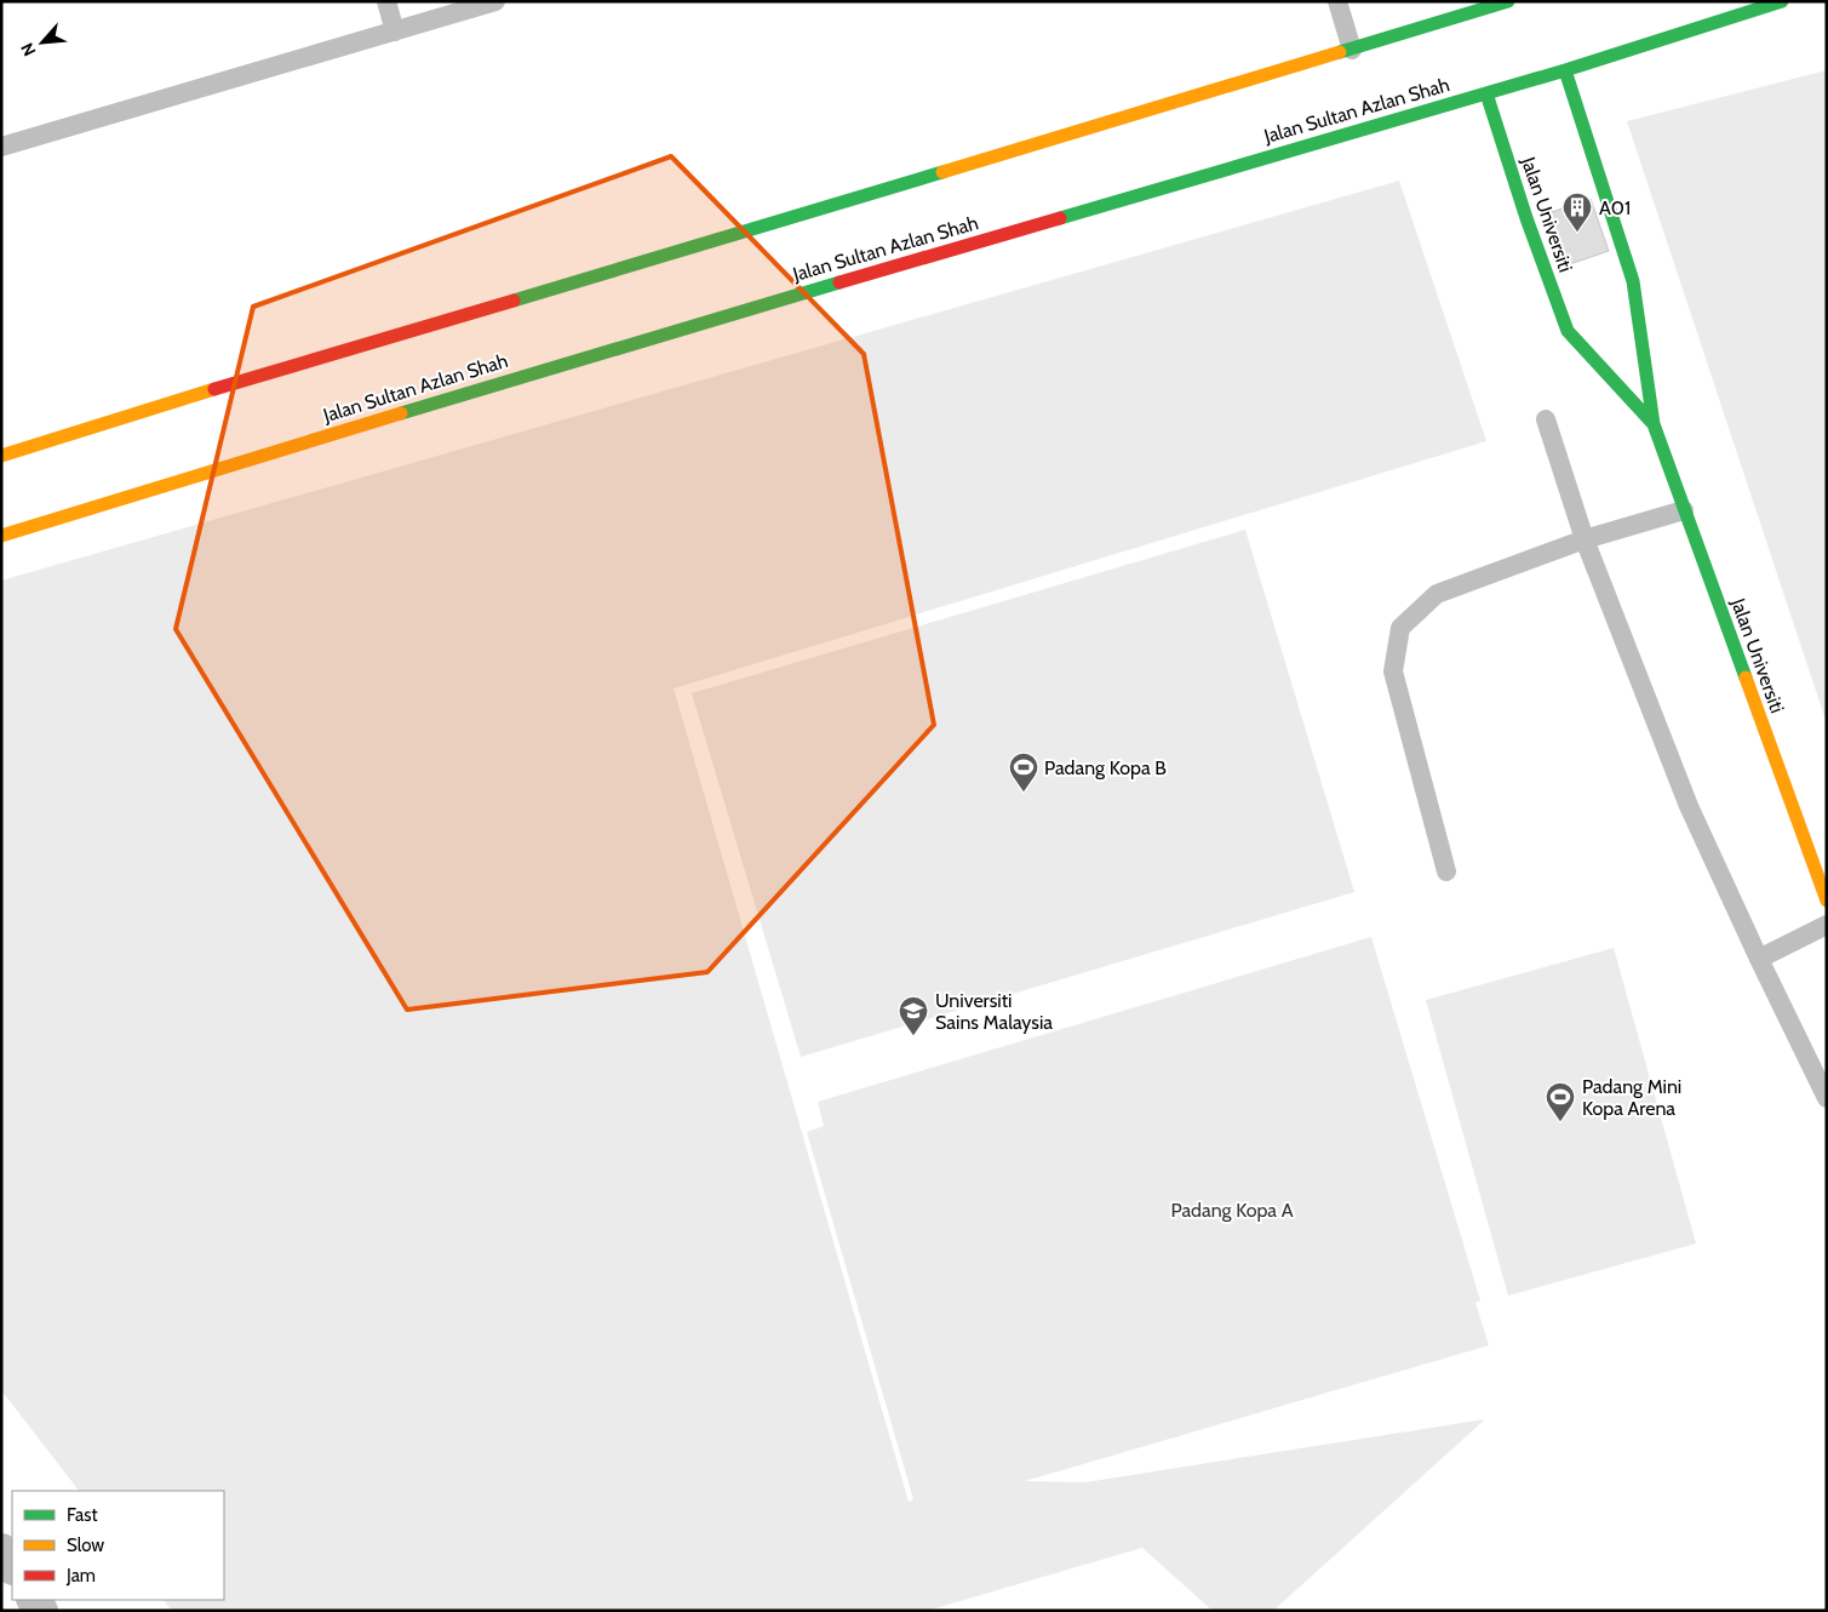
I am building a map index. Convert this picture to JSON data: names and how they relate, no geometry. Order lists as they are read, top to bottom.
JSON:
{
  "streets": {
    "main road": ["Jalan Sultan Azlan Shah", "Jalan Universiti"]
  },
  "crossings": [
    ["Jalan Sultan Azlan Shah", "Jalan Universiti"]
  ],
  "parks": ["Padang Kopa A"],
  "places": {
    "building": ["A01"],
    "sports": ["Padang Kopa B", "Padang Mini Kopa Arena"],
    "school or university": ["Universiti Sains Malaysia"]
  },
  "legend": ["Fast", "Slow", "Jam"],
  "north": "bottom left"
}
